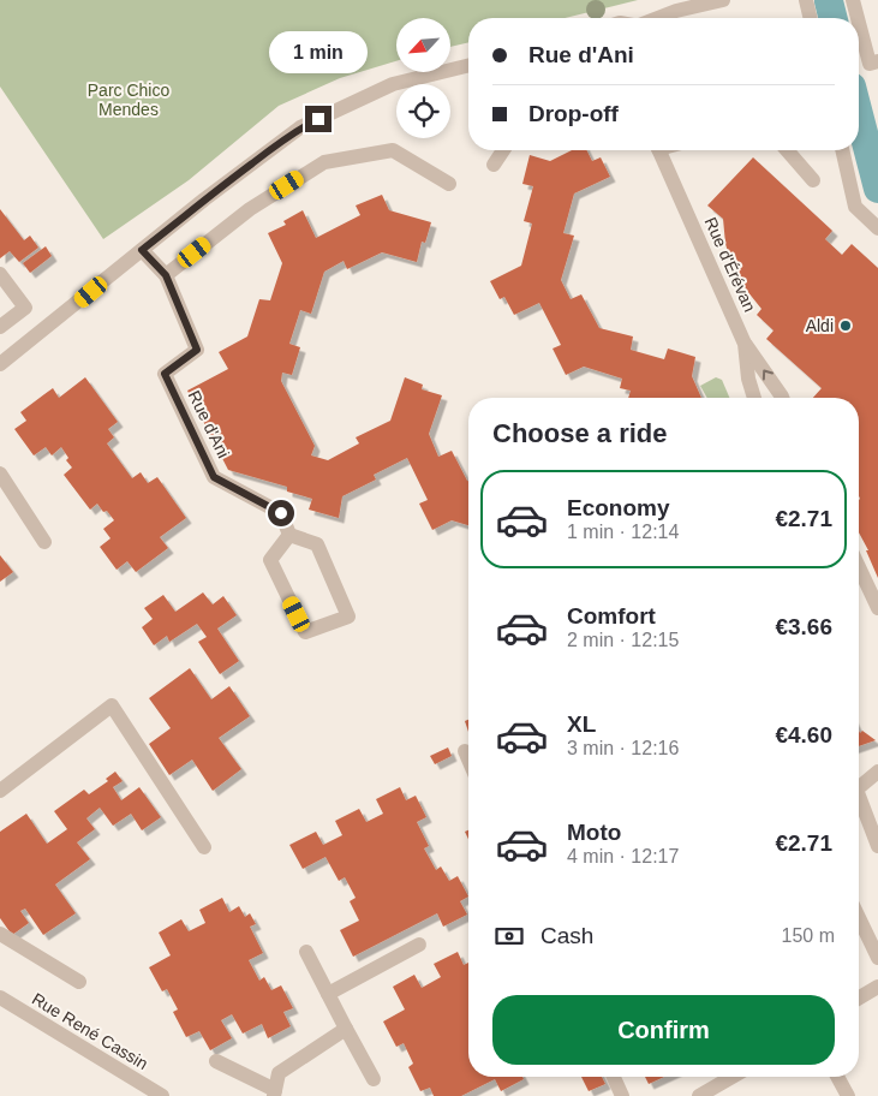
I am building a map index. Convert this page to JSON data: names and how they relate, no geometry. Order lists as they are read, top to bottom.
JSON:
{
  "streets": {
    "street": ["Rue d'Érévan", "Rue d'Ani", "Rue René Cassin"]
  },
  "parks": ["Parc Chico Mendes"],
  "places": ["Aldi"],
  "north": "bottom left",
  "page": {
    "banner": ["Rue d'Ani", "Drop-off"],
    "bubble": "1 min",
    "heading": "Choose a ride",
    "list": [
      {
        "name": "Economy",
        "note": "1 min · 12:14",
        "value": "€2.71"
      },
      {
        "name": "Comfort",
        "note": "2 min · 12:15",
        "value": "€3.66"
      },
      {
        "name": "XL",
        "note": "3 min · 12:16",
        "value": "€4.60"
      },
      {
        "name": "Moto",
        "note": "4 min · 12:17",
        "value": "€2.71"
      }
    ],
    "pay": ["Cash", "150 m"],
    "buttons": "Confirm"
  }
}
